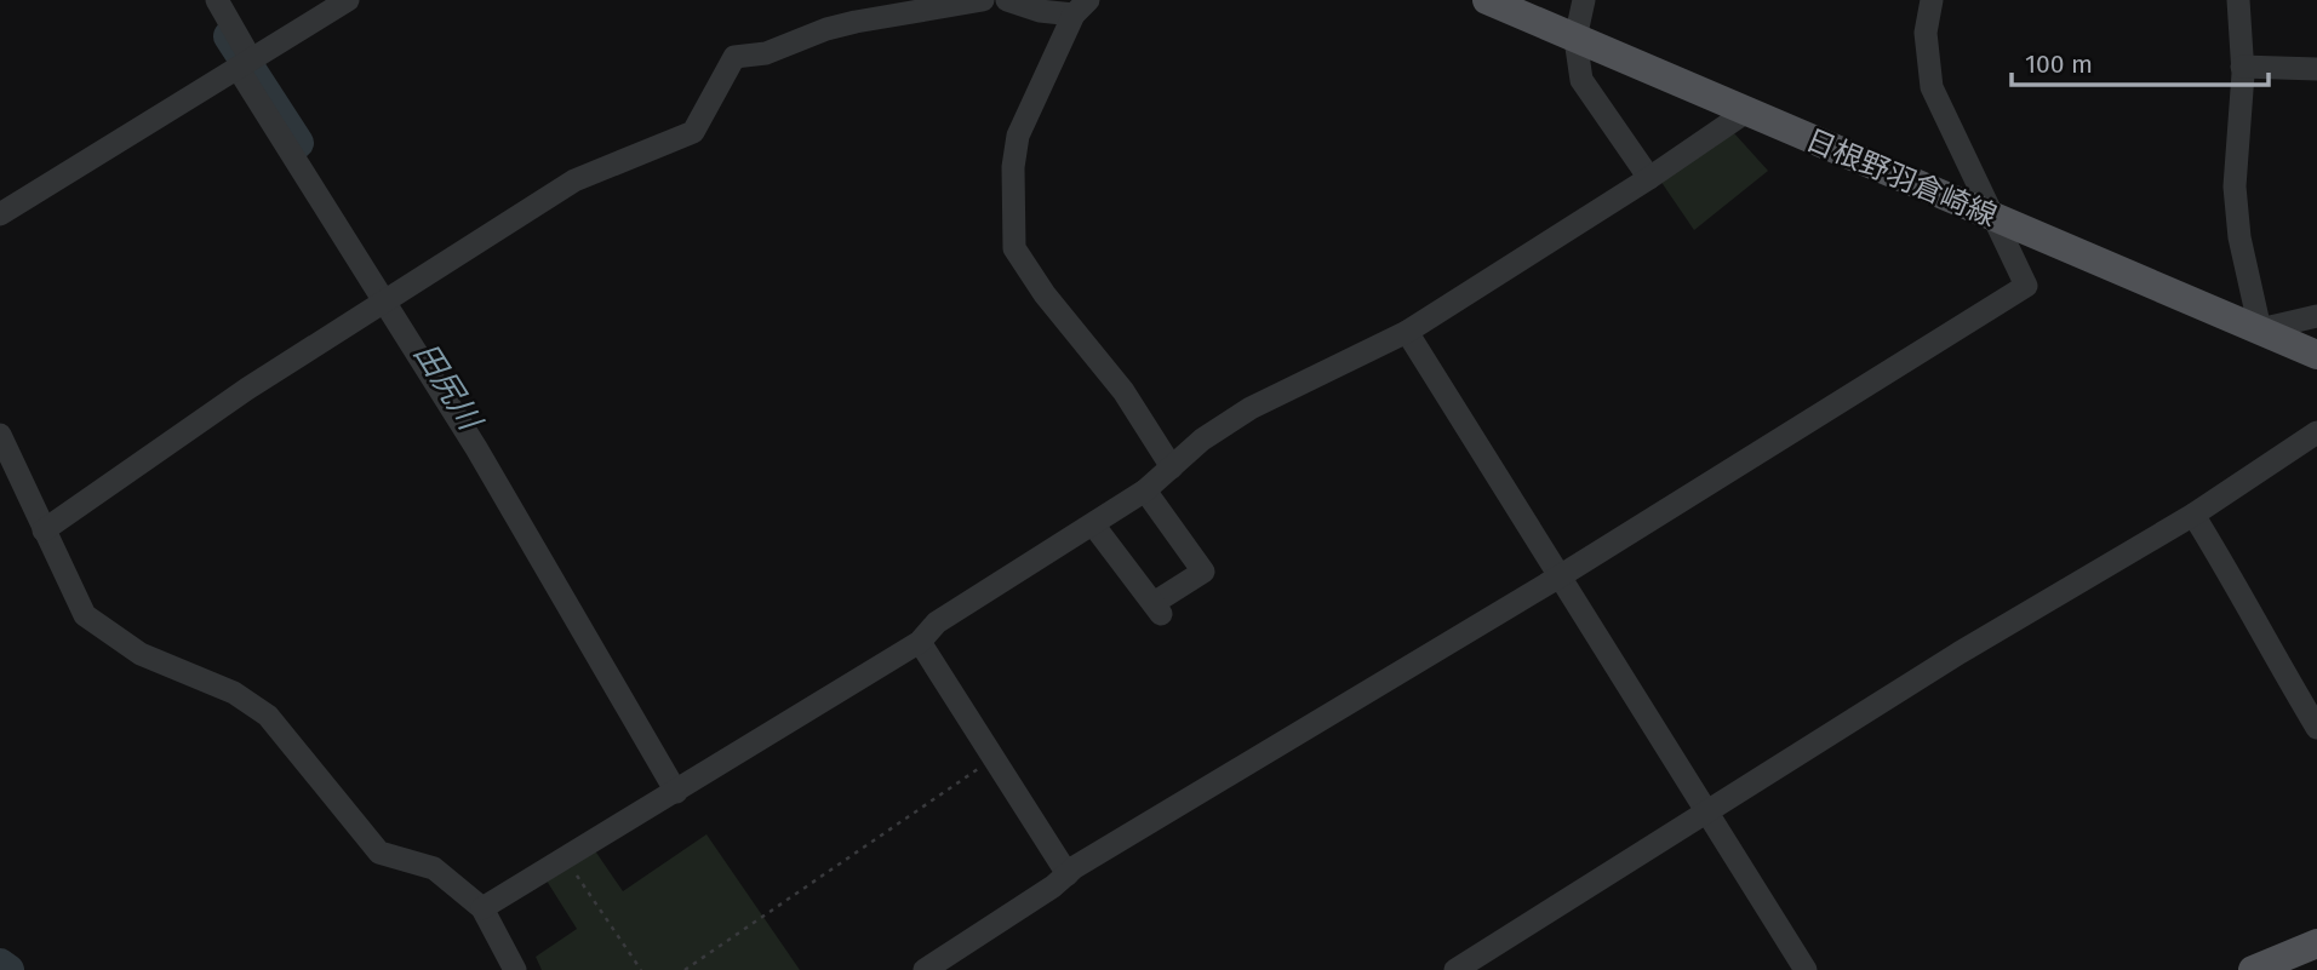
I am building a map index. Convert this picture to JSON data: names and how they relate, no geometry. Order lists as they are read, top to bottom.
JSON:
{
  "streets": {
    "main road": ["日根野羽倉崎線"]
  },
  "water": ["田尻川"],
  "scale_bar": "100 m"
}
